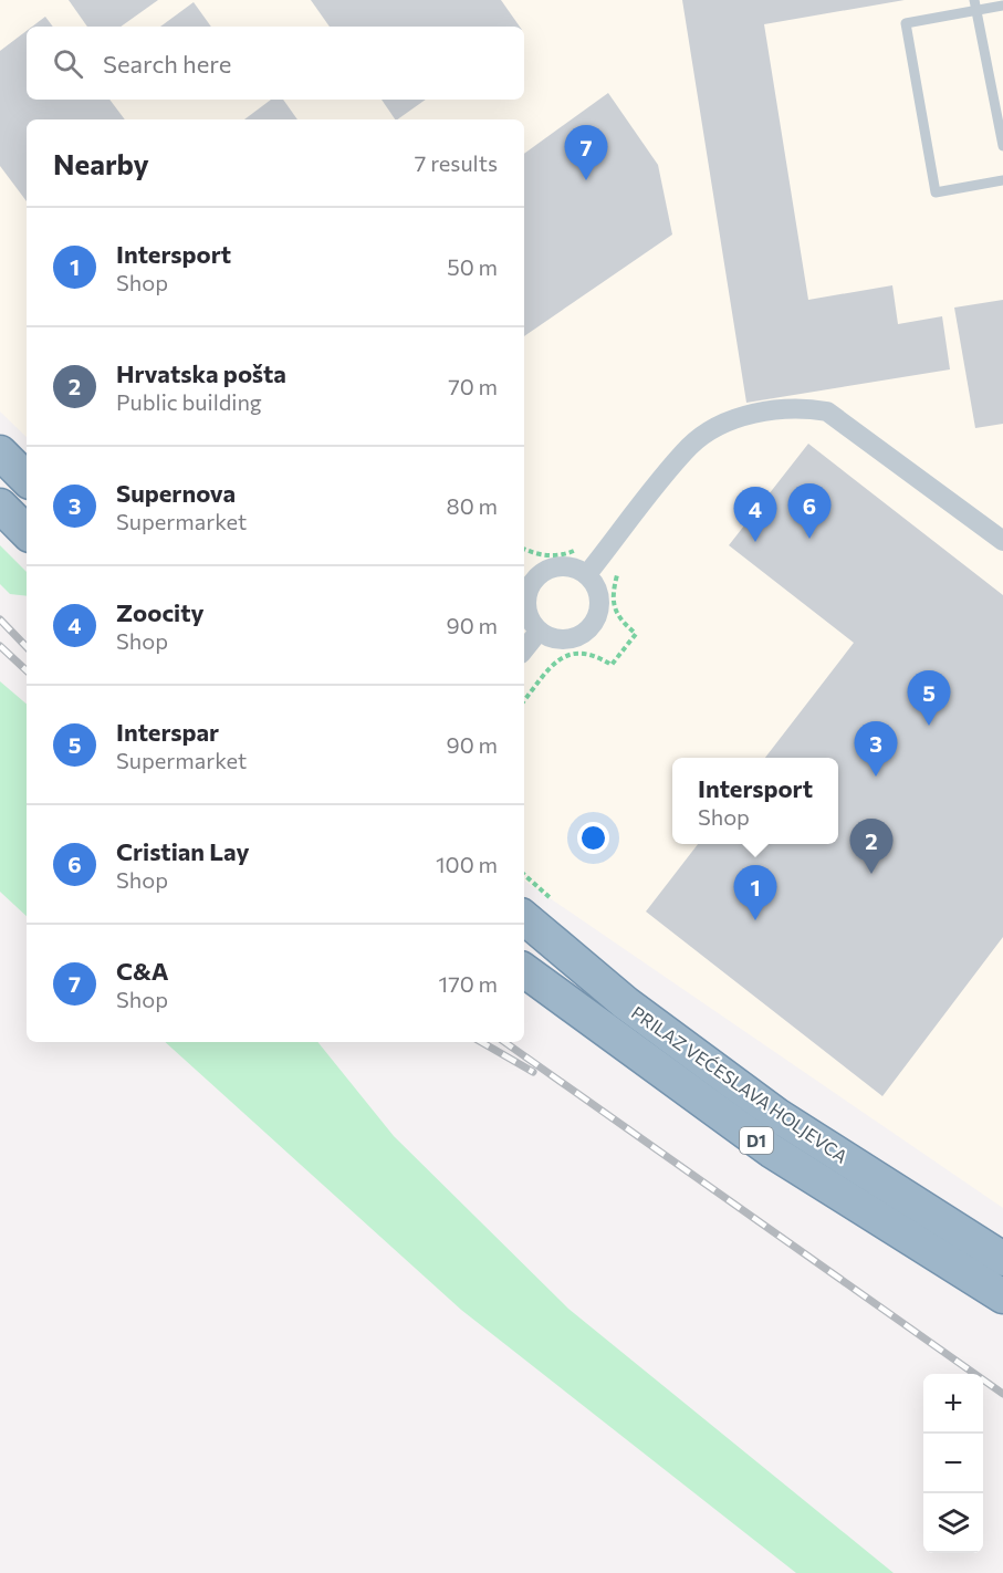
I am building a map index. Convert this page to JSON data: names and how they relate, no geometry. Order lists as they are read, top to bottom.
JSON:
{
  "streets": {
    "highway": ["PRILAZ VEĆESLAVA HOLJEVCA", "D1"]
  },
  "page": {
    "search": "Search here",
    "heading": ["Nearby", "7 results"],
    "pins": [
      "7",
      "6",
      "4",
      "5",
      "3",
      "2",
      "1"
    ],
    "list": [
      {
        "mark": "1",
        "name": "Intersport",
        "note": "Shop",
        "value": "50 m"
      },
      {
        "mark": "2",
        "name": "Hrvatska pošta",
        "note": "Public building",
        "value": "70 m"
      },
      {
        "mark": "3",
        "name": "Supernova",
        "note": "Supermarket",
        "value": "80 m"
      },
      {
        "mark": "4",
        "name": "Zoocity",
        "note": "Shop",
        "value": "90 m"
      },
      {
        "mark": "5",
        "name": "Interspar",
        "note": "Supermarket",
        "value": "90 m"
      },
      {
        "mark": "6",
        "name": "Cristian Lay",
        "note": "Shop",
        "value": "100 m"
      },
      {
        "mark": "7",
        "name": "C&A",
        "note": "Shop",
        "value": "170 m"
      }
    ],
    "popup": ["Intersport", "Shop"],
    "map_buttons": ["+", "−"]
  }
}
